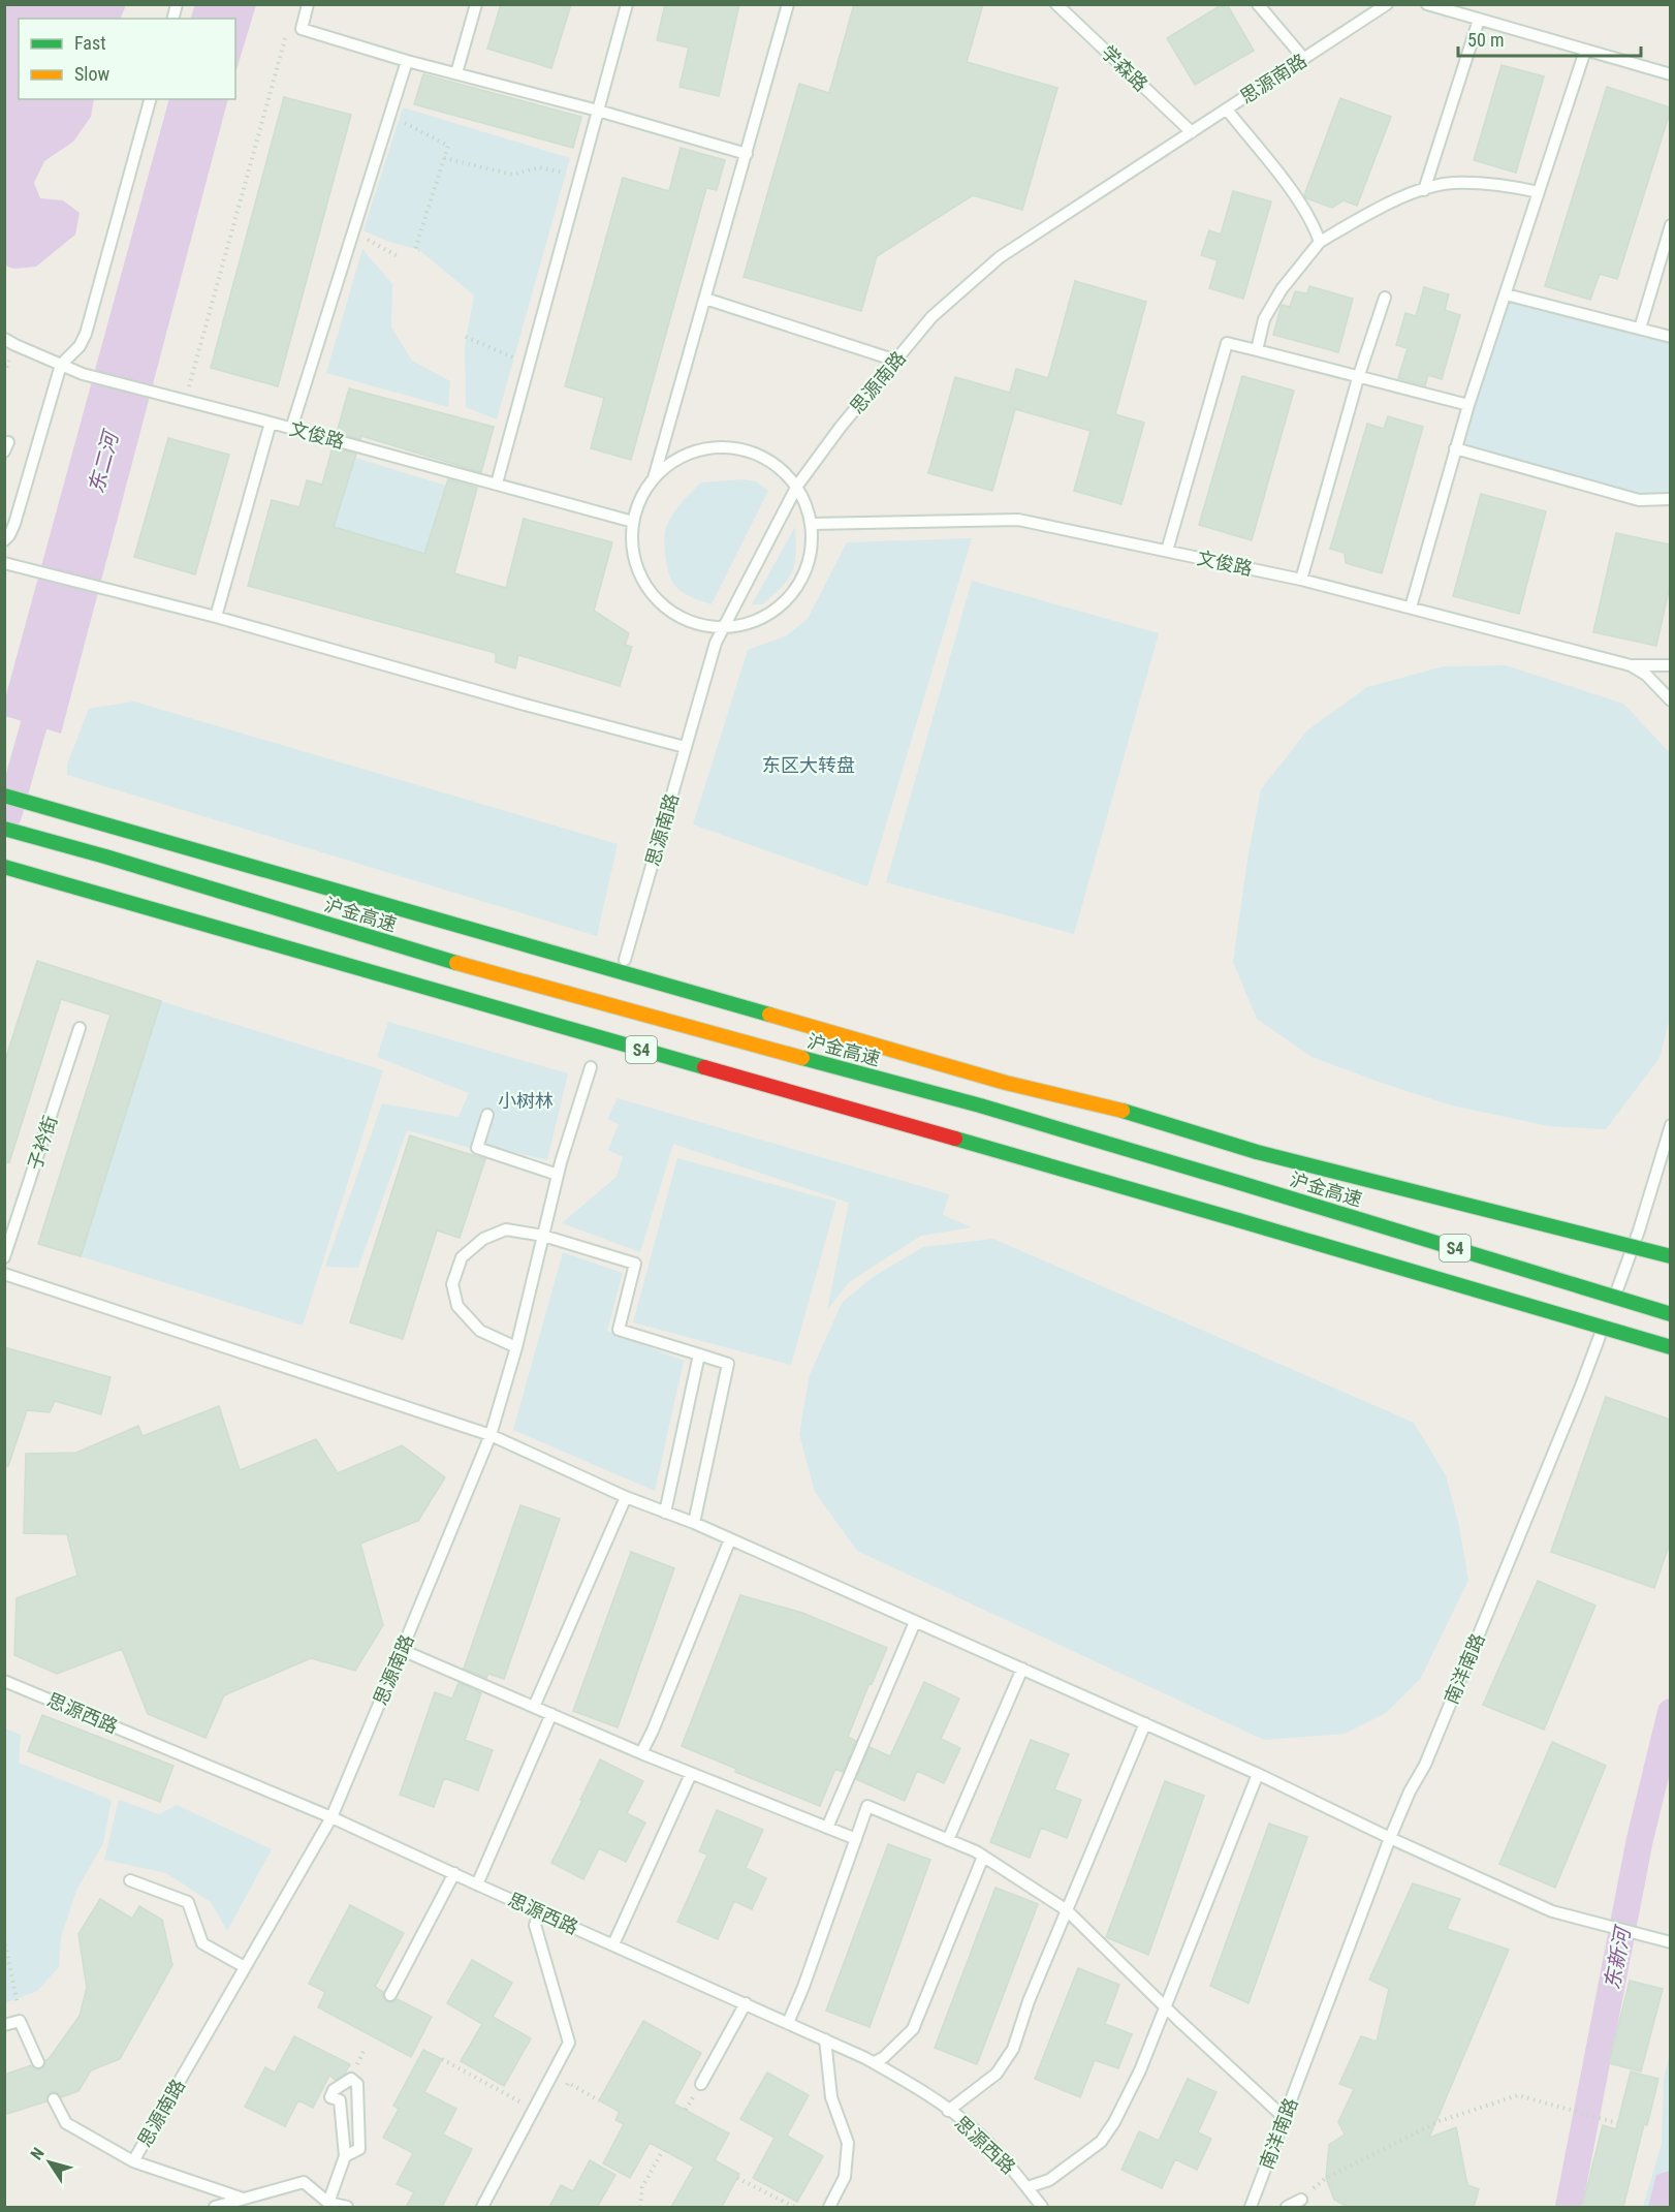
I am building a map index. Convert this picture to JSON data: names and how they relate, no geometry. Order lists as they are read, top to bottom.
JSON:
{
  "streets": {
    "highway": ["沪金高速", "S4"],
    "lane": [
      "学森路",
      "思源南路",
      "文俊路",
      "子衿街",
      "南洋南路",
      "思源西路"
    ]
  },
  "crossings": [
    ["学森路", "思源南路"],
    ["思源南路", "文俊路"],
    ["思源南路", "思源西路"]
  ],
  "water": ["东二河", "东新河"],
  "parks": ["东区大转盘", "小树林"],
  "legend": ["Fast", "Slow"],
  "scale_bar": "50 m",
  "north": "top left"
}
